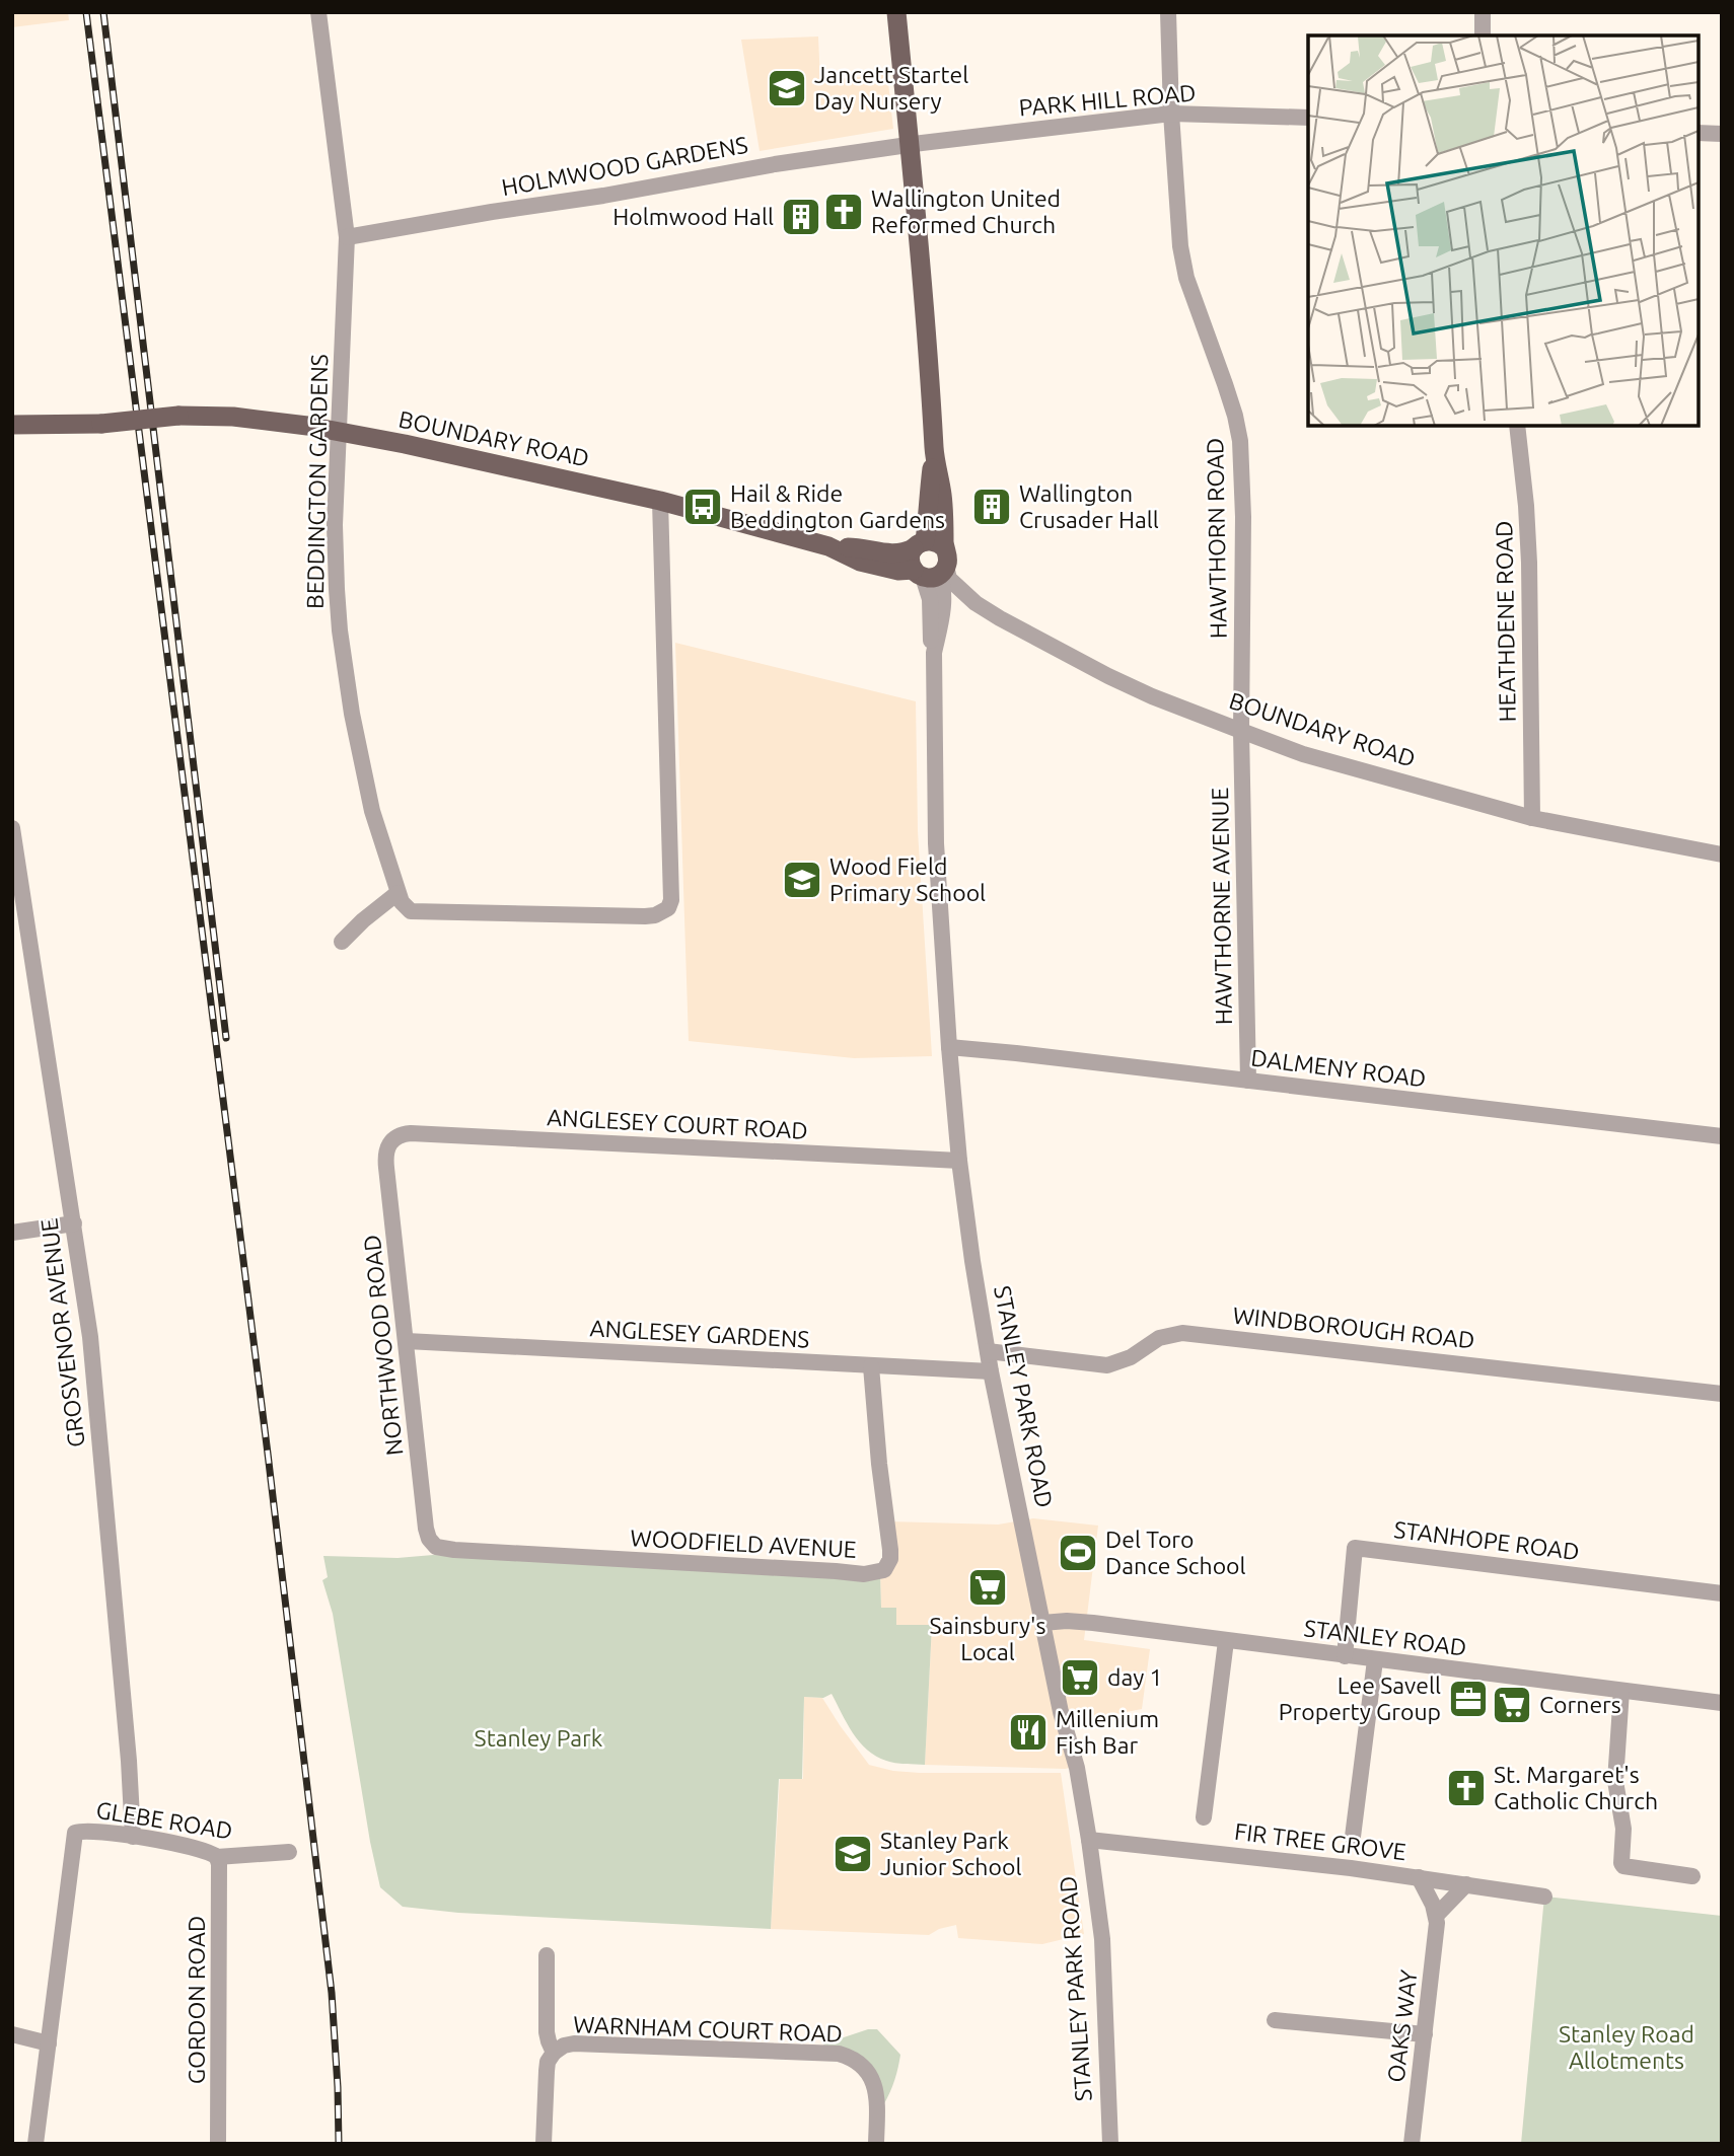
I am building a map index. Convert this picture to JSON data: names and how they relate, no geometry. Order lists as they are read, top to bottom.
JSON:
{
  "streets": {
    "main road": ["BOUNDARY ROAD", "STANLEY PARK ROAD"],
    "street": [
      "PARK HILL ROAD",
      "HOLMWOOD GARDENS",
      "BEDDINGTON GARDENS",
      "HAWTHORN ROAD",
      "HEATHDENE ROAD",
      "HAWTHORNE AVENUE",
      "DALMENY ROAD",
      "ANGLESEY COURT ROAD",
      "WINDBOROUGH ROAD",
      "GROSVENOR AVENUE",
      "ANGLESEY GARDENS",
      "NORTHWOOD ROAD",
      "STANHOPE ROAD",
      "WOODFIELD AVENUE",
      "STANLEY ROAD",
      "GLEBE ROAD",
      "FIR TREE GROVE",
      "GORDON ROAD",
      "OAKS WAY",
      "WARNHAM COURT ROAD"
    ]
  },
  "crossings": [
    ["PARK HILL ROAD", "HOLMWOOD GARDENS"],
    ["PARK HILL ROAD", "HAWTHORN ROAD"],
    ["PARK HILL ROAD", "STANLEY PARK ROAD"],
    ["HOLMWOOD GARDENS", "BEDDINGTON GARDENS"],
    ["HOLMWOOD GARDENS", "STANLEY PARK ROAD"],
    ["BOUNDARY ROAD", "BEDDINGTON GARDENS"],
    ["BOUNDARY ROAD", "HAWTHORN ROAD"],
    ["BOUNDARY ROAD", "HEATHDENE ROAD"],
    ["BOUNDARY ROAD", "HAWTHORNE AVENUE"],
    ["BOUNDARY ROAD", "STANLEY PARK ROAD"],
    ["HAWTHORN ROAD", "HAWTHORNE AVENUE"],
    ["HAWTHORNE AVENUE", "DALMENY ROAD"],
    ["DALMENY ROAD", "STANLEY PARK ROAD"],
    ["ANGLESEY COURT ROAD", "NORTHWOOD ROAD"],
    ["ANGLESEY COURT ROAD", "STANLEY PARK ROAD"],
    ["WINDBOROUGH ROAD", "STANLEY PARK ROAD"],
    ["GROSVENOR AVENUE", "GLEBE ROAD"],
    ["ANGLESEY GARDENS", "NORTHWOOD ROAD"],
    ["ANGLESEY GARDENS", "STANLEY PARK ROAD"],
    ["ANGLESEY GARDENS", "WOODFIELD AVENUE"],
    ["NORTHWOOD ROAD", "WOODFIELD AVENUE"],
    ["STANLEY PARK ROAD", "STANLEY ROAD"],
    ["STANLEY PARK ROAD", "FIR TREE GROVE"],
    ["STANHOPE ROAD", "STANLEY ROAD"],
    ["GLEBE ROAD", "GORDON ROAD"]
  ],
  "parks": ["Stanley Park", "Stanley Road Allotments"],
  "places": {
    "school or university": ["Jancett Startel Day Nursery", "Wood Field Primary School", "Stanley Park Junior School"],
    "church": ["Wallington United Reformed Church", "St. Margaret's Catholic Church"],
    "building": ["Holmwood Hall", "Wallington Crusader Hall"],
    "bus stop": ["Hail & Ride Beddington Gardens"],
    "sports": ["Del Toro Dance School"],
    "supermarket": ["Sainsbury's Local", "day 1", "Corners"],
    "office": ["Lee Savell Property Group"],
    "restaurant": ["Millenium Fish Bar"]
  }
}
